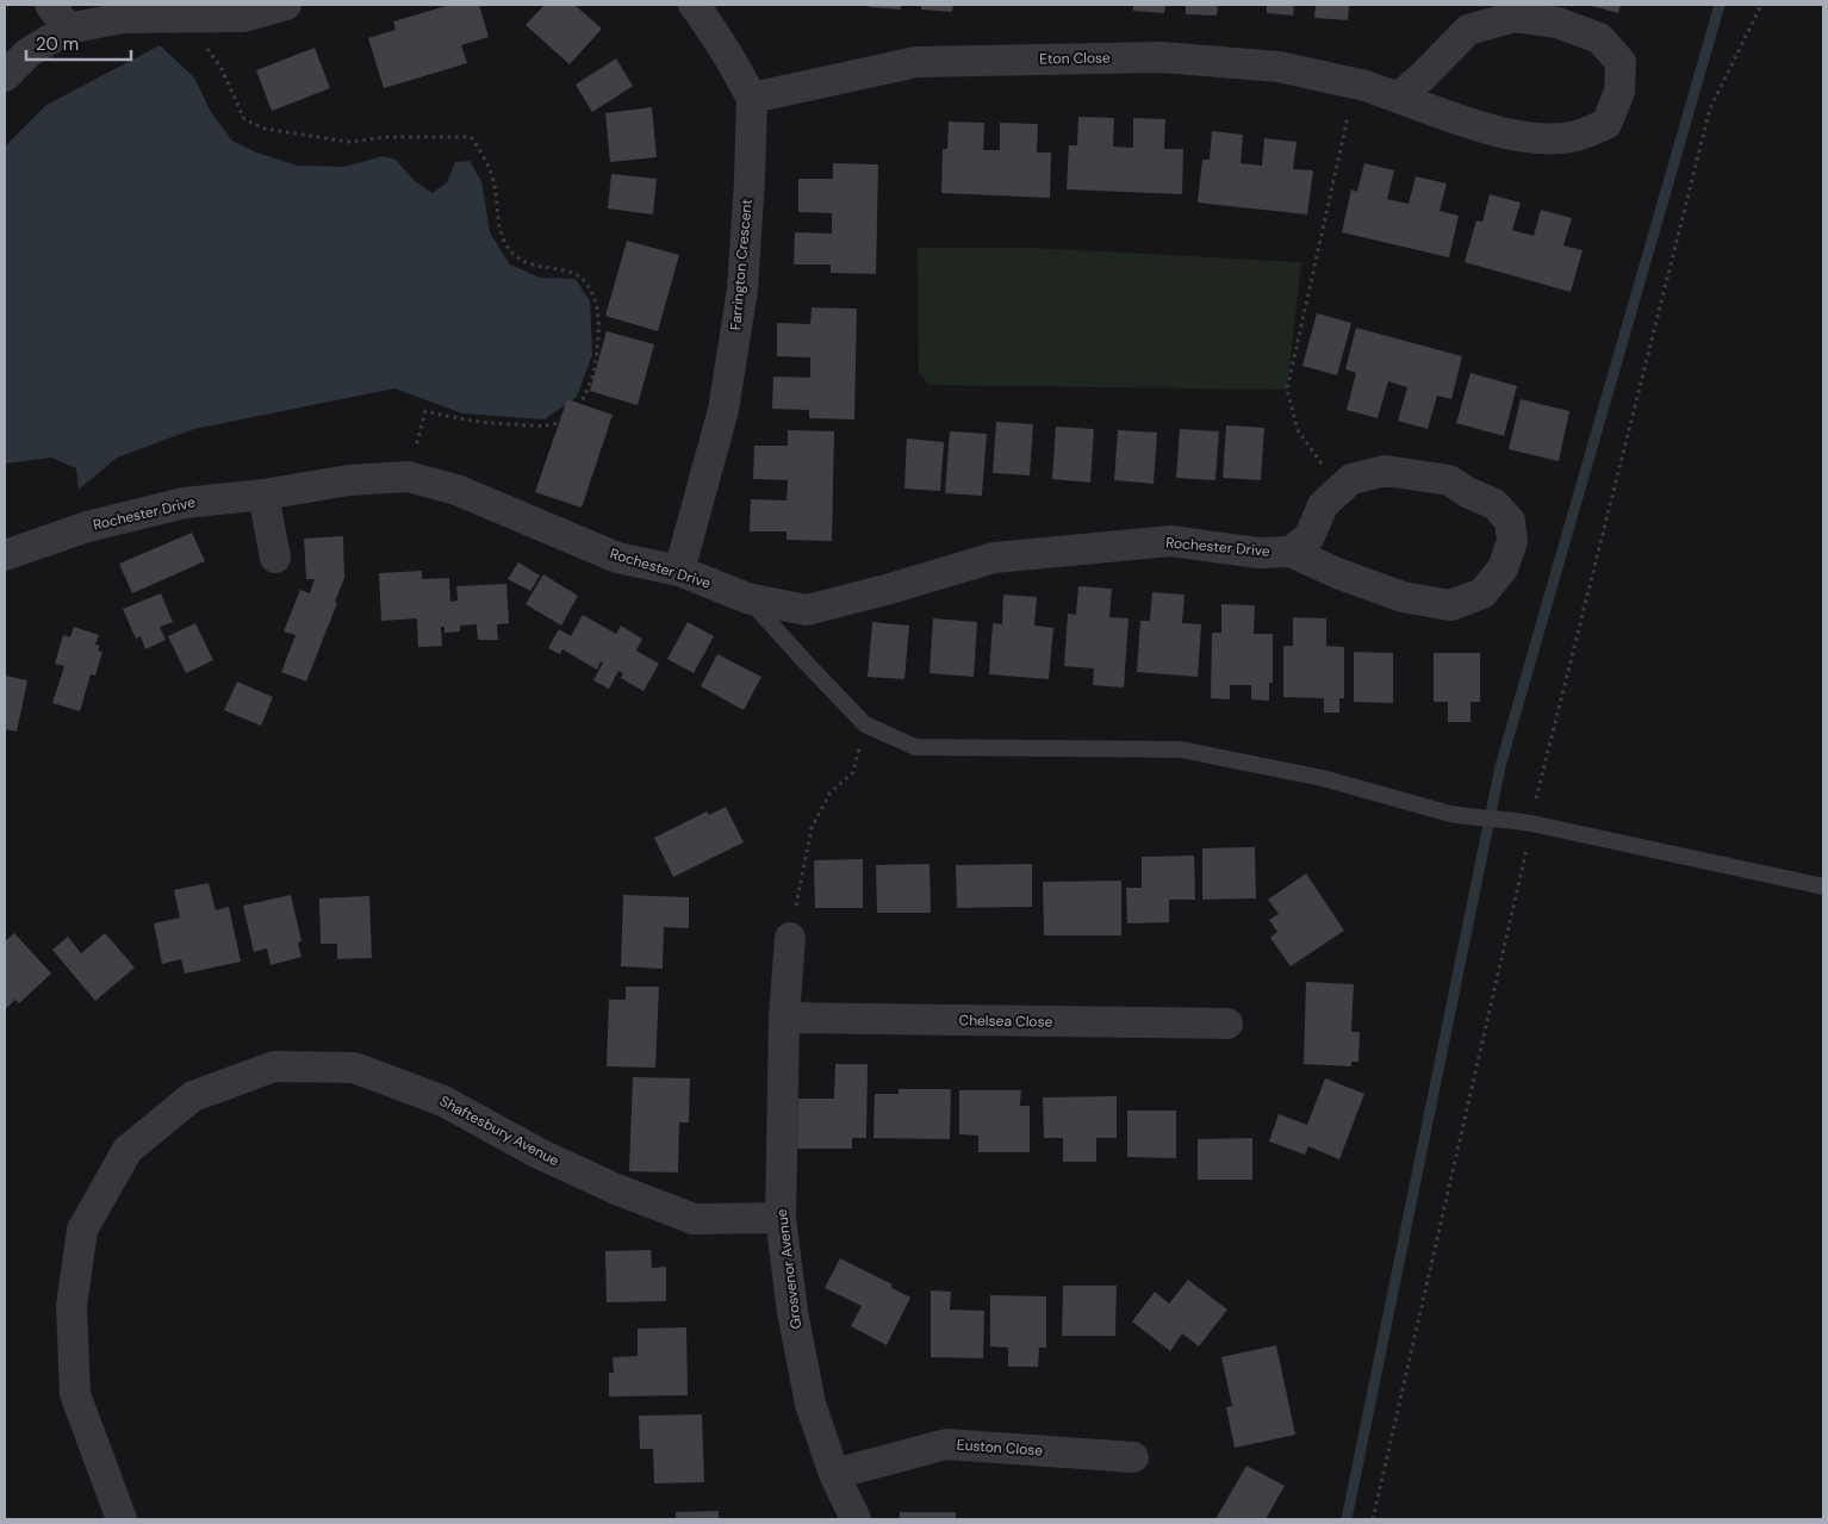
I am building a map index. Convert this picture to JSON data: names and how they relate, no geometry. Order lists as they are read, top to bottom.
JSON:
{
  "streets": {
    "street": [
      "Eton Close",
      "Farrington Crescent",
      "Rochester Drive",
      "Chelsea Close",
      "Shaftesbury Avenue",
      "Grosvenor Avenue",
      "Euston Close"
    ]
  },
  "crossings": [
    ["Eton Close", "Farrington Crescent"],
    ["Farrington Crescent", "Rochester Drive"],
    ["Chelsea Close", "Grosvenor Avenue"],
    ["Shaftesbury Avenue", "Grosvenor Avenue"],
    ["Grosvenor Avenue", "Euston Close"]
  ],
  "scale_bar": "20 m"
}
